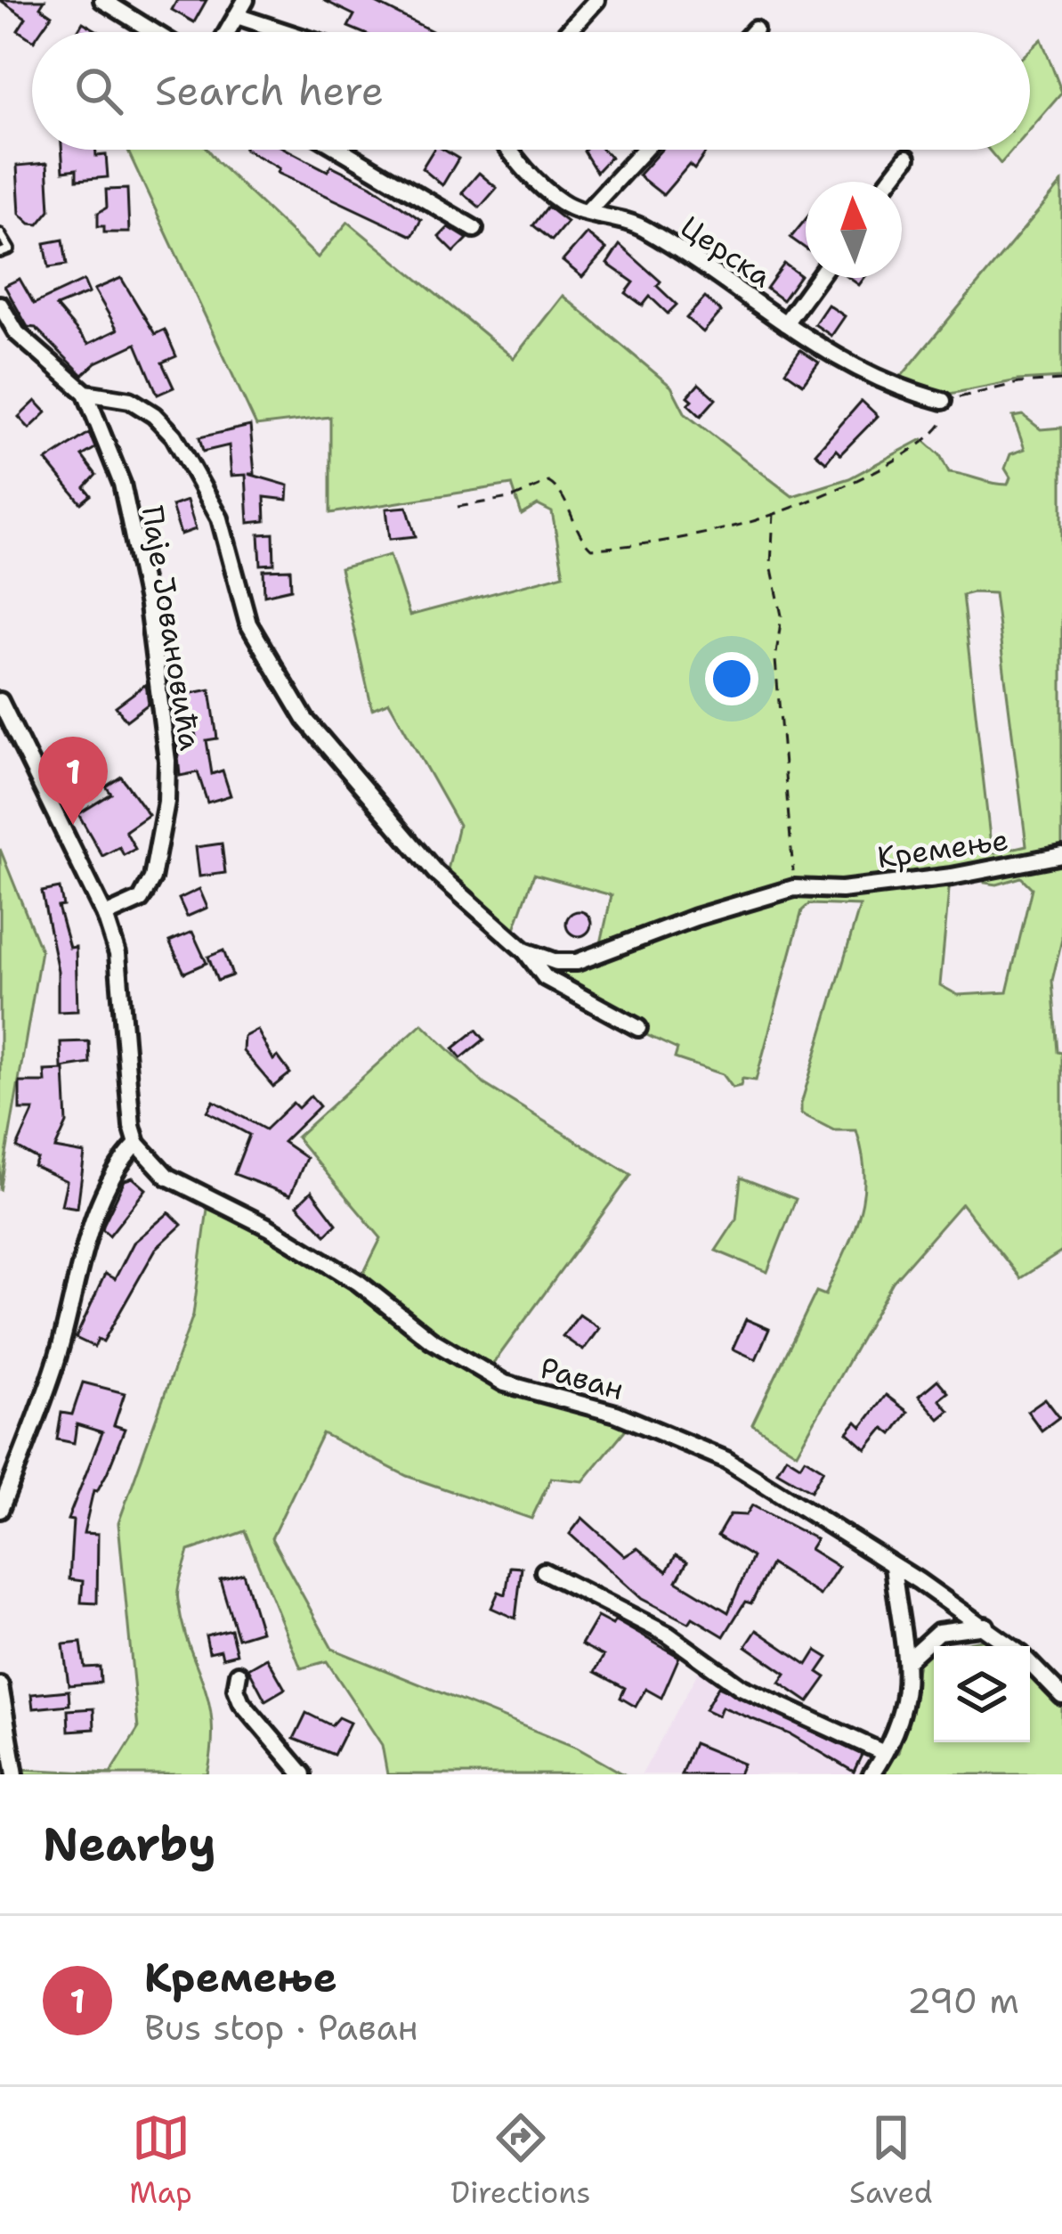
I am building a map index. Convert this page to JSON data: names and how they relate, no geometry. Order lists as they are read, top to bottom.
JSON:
{
  "streets": {
    "street": [
      "Церска",
      "Паје Јовановића",
      "Кремење",
      "Раван"
    ]
  },
  "crossings": [
    ["Паје Јовановића", "Кремење"]
  ],
  "north": "top",
  "page": {
    "search": "Search here",
    "pins": "1",
    "heading": "Nearby",
    "list": [
      {
        "mark": "1",
        "name": "Кремење",
        "note": "Bus stop · Раван",
        "value": "290 m"
      }
    ],
    "nav": ["Map", "Directions", "Saved"]
  }
}
